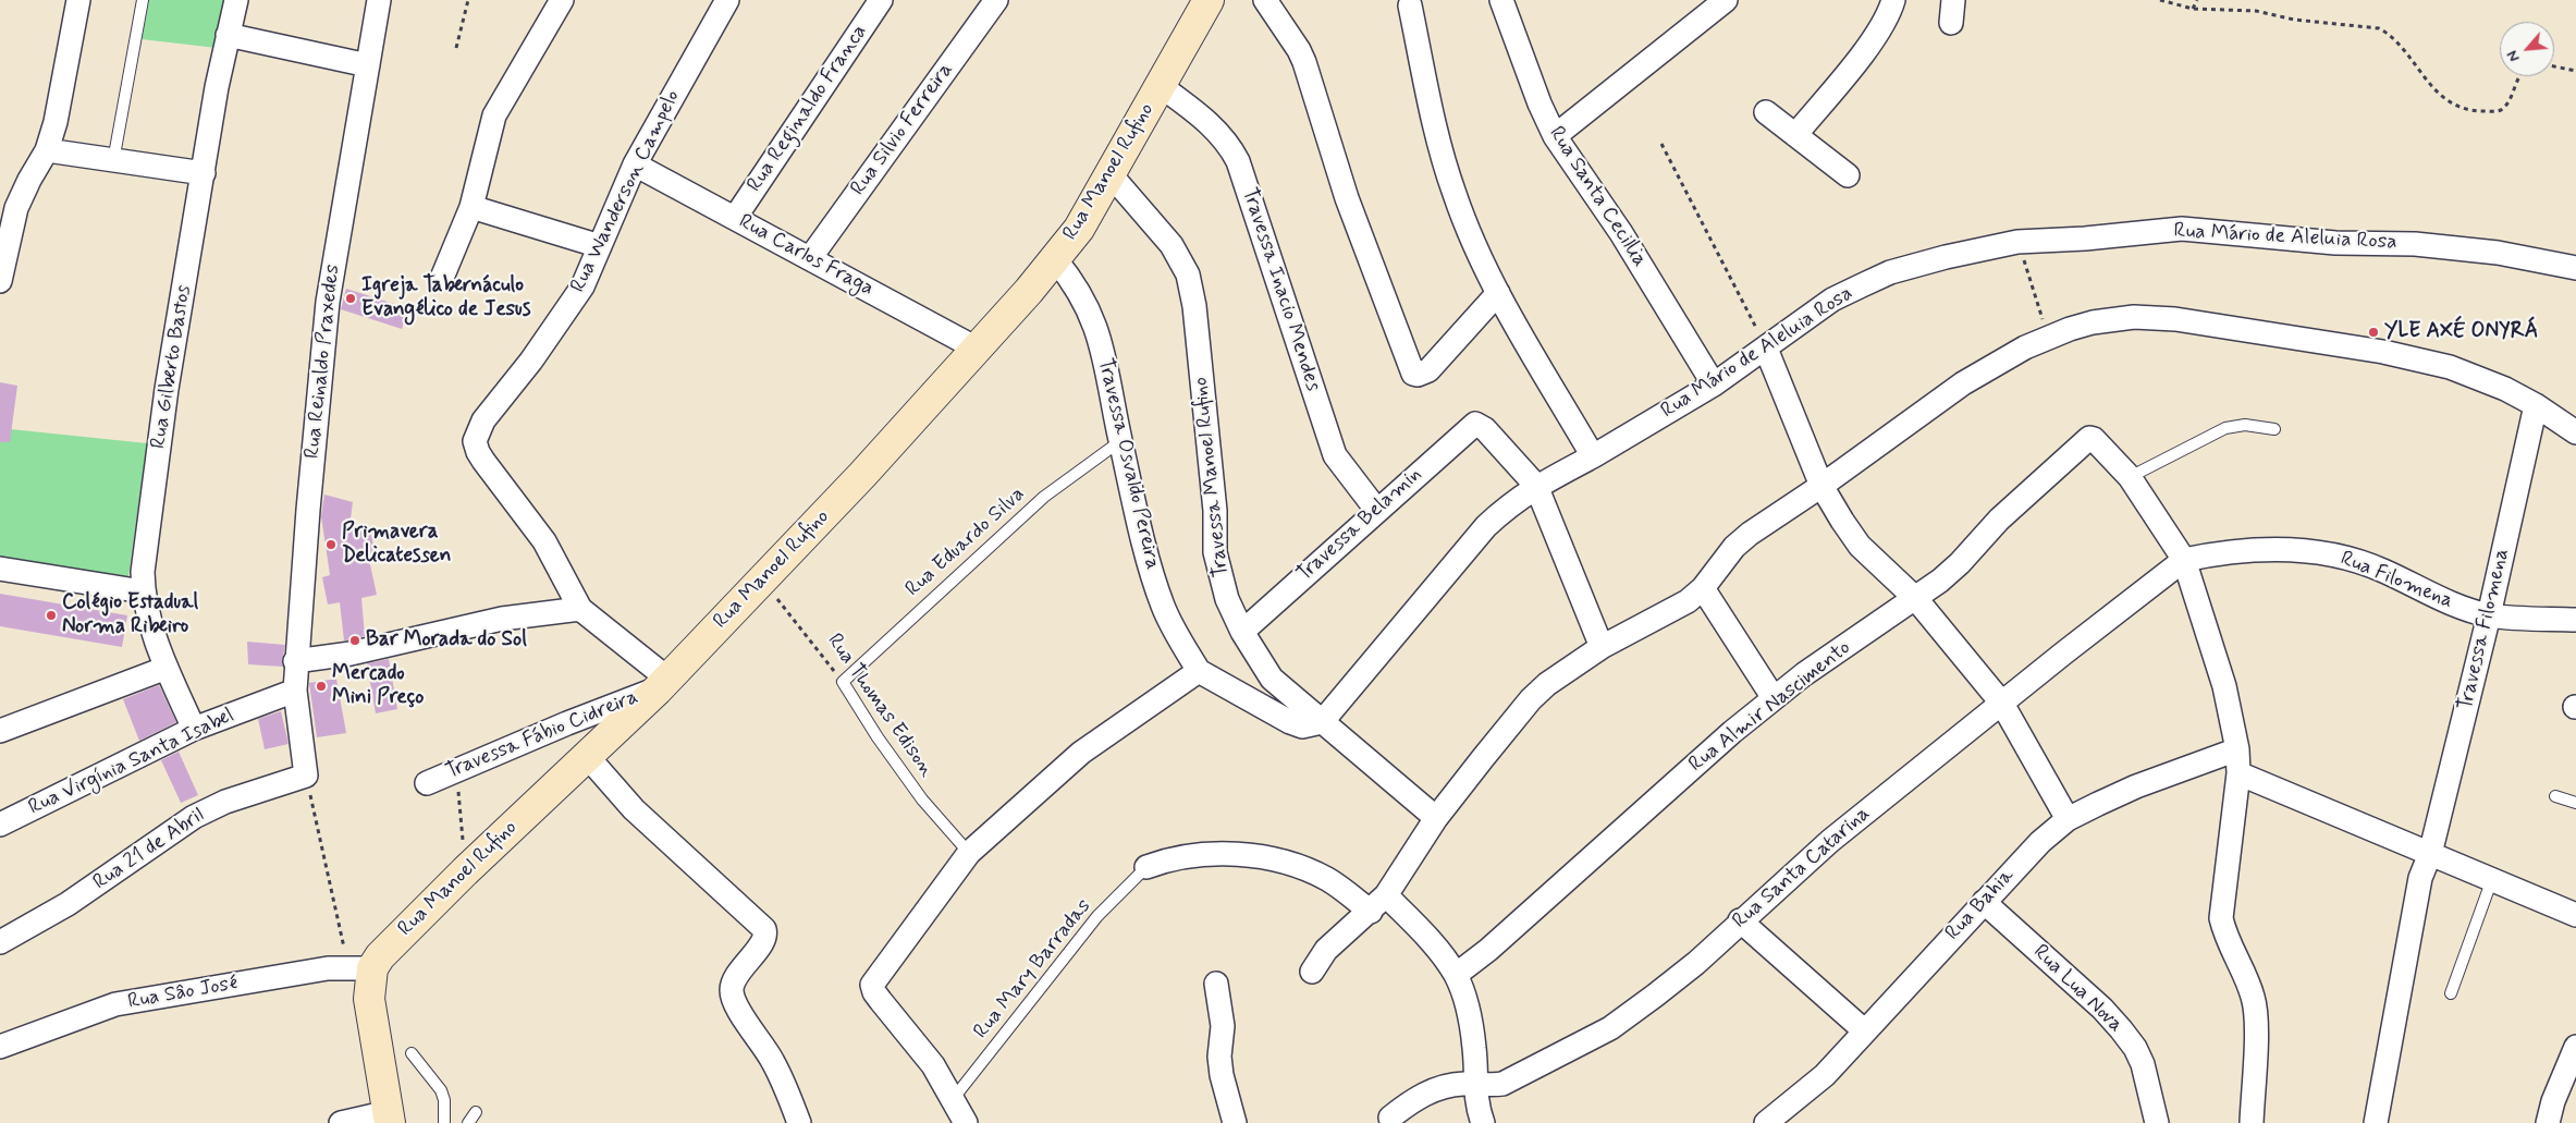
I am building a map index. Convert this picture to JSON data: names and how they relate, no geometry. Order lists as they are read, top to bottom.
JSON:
{
  "streets": {
    "main road": ["Rua Manoel Rufino"],
    "street": [
      "Rua Reginaldo Franca",
      "Rua Silvio Ferreira",
      "Rua Wanderson Campelo",
      "Rua Santa Cecillia",
      "Rua Mário de Aleluia Rosa",
      "Rua Carlos Fraga",
      "Travessa Inacio Mendes",
      "Rua Reinaldo Praxedes",
      "Rua Gilberto Bastos",
      "Travessa Osvaldo Pereira",
      "Travessa Manoel Rufino",
      "Travessa Belamin",
      "Rua Filomena",
      "Travessa Filomena",
      "Rua Almir Nascimento",
      "Travessa Fábio Cidreira",
      "Rua Virgínia Santa Isabel",
      "Rua 21 de Abril",
      "Rua Santa Catarina",
      "Rua Bahia",
      "Rua Lua Nova",
      "Rua Sâo José"
    ],
    "lane": ["Rua Eduardo Silva", "Rua Thomas Edison", "Rua Mary Barradas"]
  },
  "crossings": [
    ["Rua Reginaldo Franca", "Rua Carlos Fraga"],
    ["Rua Silvio Ferreira", "Rua Carlos Fraga"],
    ["Rua Manoel Rufino", "Rua Carlos Fraga"],
    ["Rua Manoel Rufino", "Travessa Inacio Mendes"],
    ["Rua Manoel Rufino", "Travessa Osvaldo Pereira"],
    ["Rua Manoel Rufino", "Travessa Manoel Rufino"],
    ["Rua Manoel Rufino", "Rua Thomas Edison"],
    ["Rua Manoel Rufino", "Travessa Fábio Cidreira"],
    ["Rua Manoel Rufino", "Rua Sâo José"],
    ["Rua Wanderson Campelo", "Rua Carlos Fraga"],
    ["Rua Santa Cecillia", "Rua Mário de Aleluia Rosa"],
    ["Rua Mário de Aleluia Rosa", "Travessa Manoel Rufino"],
    ["Rua Mário de Aleluia Rosa", "Travessa Belamin"],
    ["Travessa Inacio Mendes", "Travessa Belamin"],
    ["Rua Reinaldo Praxedes", "Rua Virgínia Santa Isabel"],
    ["Rua Reinaldo Praxedes", "Rua 21 de Abril"],
    ["Rua Gilberto Bastos", "Rua Virgínia Santa Isabel"],
    ["Travessa Osvaldo Pereira", "Rua Eduardo Silva"],
    ["Travessa Manoel Rufino", "Travessa Belamin"],
    ["Rua Eduardo Silva", "Rua Thomas Edison"],
    ["Rua Filomena", "Travessa Filomena"],
    ["Rua Filomena", "Rua Santa Catarina"],
    ["Rua Bahia", "Rua Lua Nova"]
  ],
  "places": [
    "Igreja Tabernáculo Evangélico de Jesus",
    "YLE AXÉ ONYRÁ",
    "Primavera Delicatessen",
    "Colégio Estadual Norma Ribeiro",
    "Bar Morada do Sol",
    "Mercado Mini Preço"
  ],
  "north": "bottom left"
}
